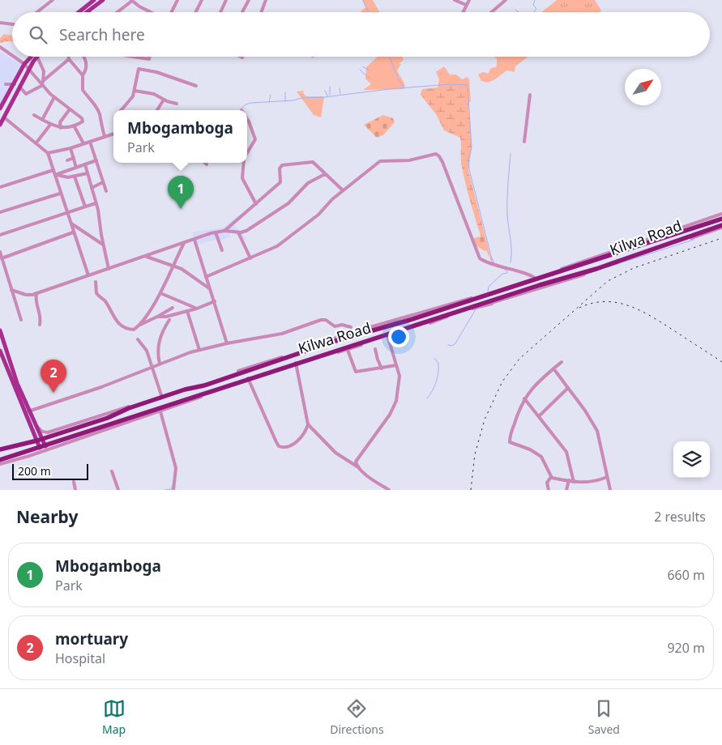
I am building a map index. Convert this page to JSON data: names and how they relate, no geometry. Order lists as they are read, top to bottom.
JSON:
{
  "streets": {
    "highway": ["Kilwa Road"]
  },
  "scale_bar": "200 m",
  "north": "top right",
  "page": {
    "search": "Search here",
    "popup": ["Mbogamboga", "Park"],
    "pins": ["1", "2"],
    "scale": "200 m",
    "heading": ["Nearby", "2 results"],
    "list": [
      {
        "mark": "1",
        "name": "Mbogamboga",
        "note": "Park",
        "value": "660 m"
      },
      {
        "mark": "2",
        "name": "mortuary",
        "note": "Hospital",
        "value": "920 m"
      }
    ],
    "nav": ["Map", "Directions", "Saved"]
  }
}
